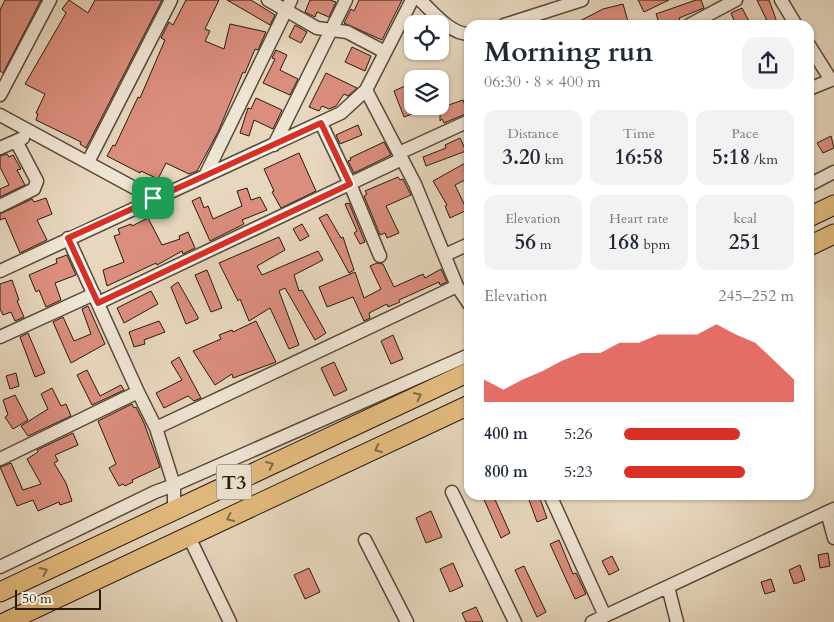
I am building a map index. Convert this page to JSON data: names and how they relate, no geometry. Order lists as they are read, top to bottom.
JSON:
{
  "streets": {
    "highway": ["T3"]
  },
  "scale_bar": "50 m",
  "page": {
    "heading": ["Morning run", "06:30 · 8 × 400 m"],
    "stats": [
      ["Distance", "3.20 km"],
      ["Time", "16:58"],
      ["Pace", "5:18 /km"],
      ["Elevation", "56 m"],
      ["Heart rate", "168 bpm"],
      ["kcal", "251"]
    ],
    "chart": ["Elevation", "245–252 m"],
    "list": [
      {
        "name": "400 m",
        "note": "5:26"
      },
      {
        "name": "800 m",
        "note": "5:23"
      }
    ],
    "scale": "50 m"
  }
}
